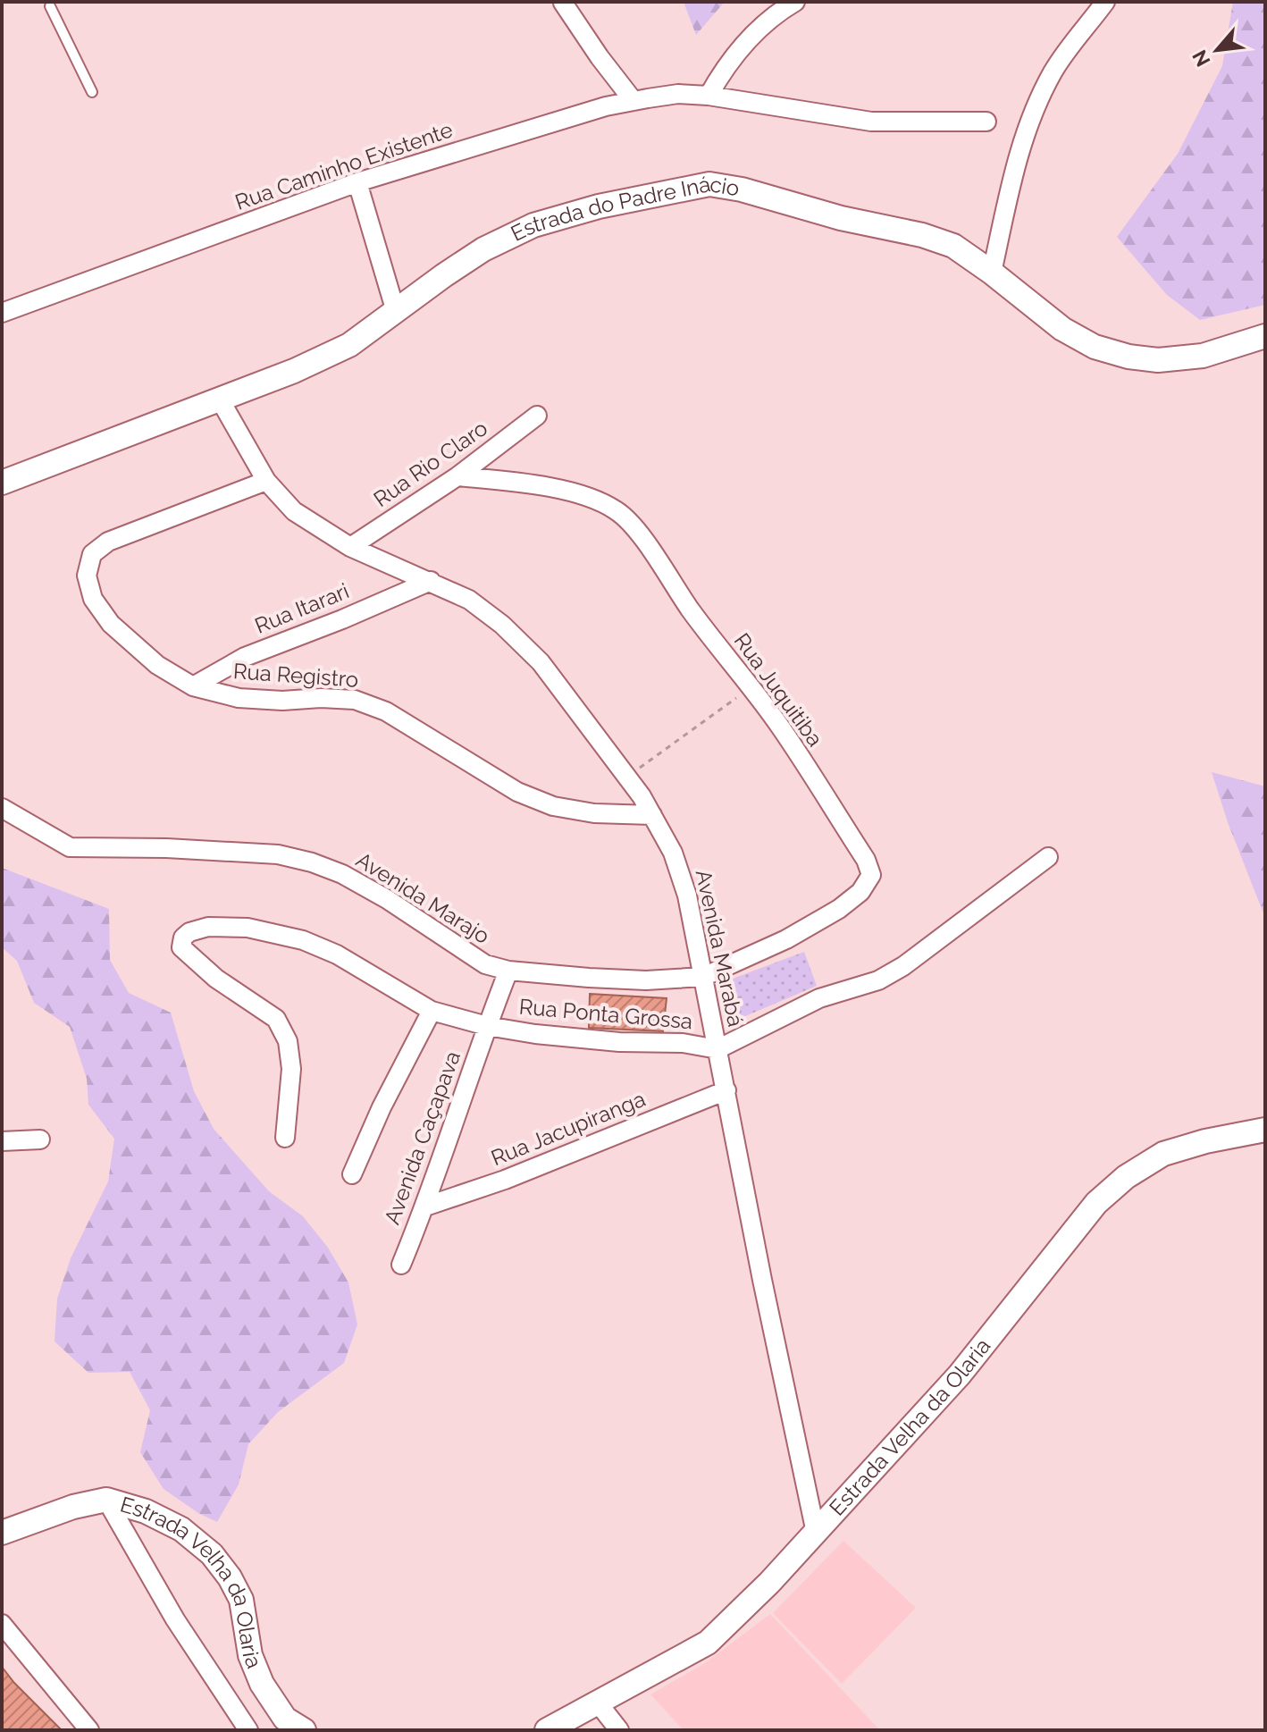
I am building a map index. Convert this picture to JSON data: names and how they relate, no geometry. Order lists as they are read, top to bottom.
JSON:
{
  "streets": {
    "street": [
      "Rua Caminho Existente",
      "Estrada do Padre Inácio",
      "Rua Rio Claro",
      "Rua Itarari",
      "Rua Registro",
      "Rua Juquitiba",
      "Avenida Marajo",
      "Avenida Marabá",
      "Rua Ponta Grossa",
      "Rua Jacupiranga",
      "Avenida Caçapava",
      "Estrada Velha da Olaria"
    ]
  },
  "crossings": [
    ["Estrada do Padre Inácio", "Avenida Marabá"],
    ["Rua Rio Claro", "Rua Juquitiba"],
    ["Rua Rio Claro", "Avenida Marabá"],
    ["Rua Itarari", "Rua Registro"],
    ["Rua Itarari", "Avenida Marabá"],
    ["Rua Registro", "Avenida Marabá"],
    ["Rua Juquitiba", "Avenida Marajo"],
    ["Rua Juquitiba", "Avenida Marabá"],
    ["Avenida Marajo", "Avenida Marabá"],
    ["Avenida Marajo", "Avenida Caçapava"],
    ["Avenida Marabá", "Rua Ponta Grossa"],
    ["Avenida Marabá", "Rua Jacupiranga"],
    ["Avenida Marabá", "Estrada Velha da Olaria"],
    ["Rua Ponta Grossa", "Avenida Caçapava"],
    ["Rua Jacupiranga", "Avenida Caçapava"]
  ],
  "north": "bottom left"
}
